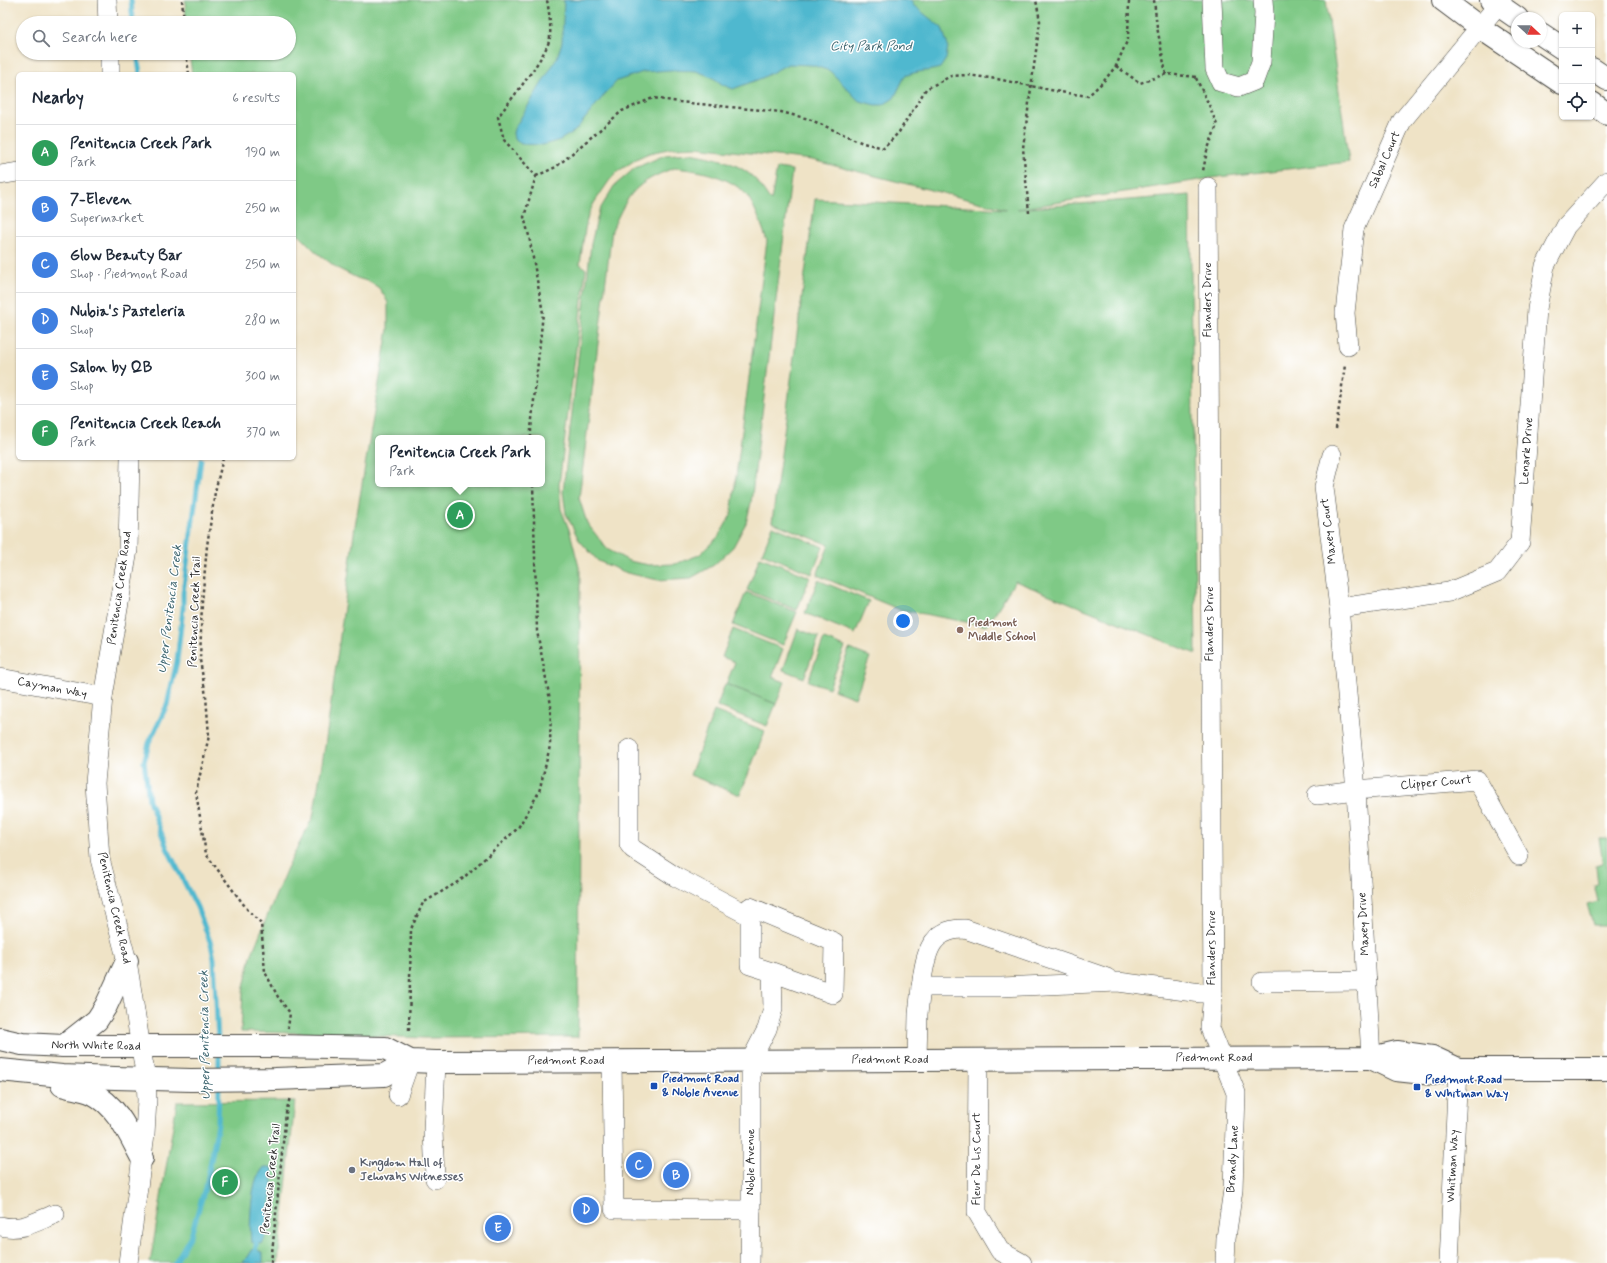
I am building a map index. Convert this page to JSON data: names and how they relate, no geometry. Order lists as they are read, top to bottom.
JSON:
{
  "streets": {
    "main road": ["North White Road", "Piedmont Road"],
    "street": [
      "Sabal Court",
      "Flanders Drive",
      "Lenark Drive",
      "Maxey Court",
      "Penitencia Creek Road",
      "Cayman Way",
      "Clipper Court",
      "Maxey Drive",
      "Fleur De Lis Court",
      "Brandy Lane",
      "Noble Avenue",
      "Whitman Way"
    ],
    "path": ["Penitencia Creek Trail"]
  },
  "crossings": [
    ["Flanders Drive", "Piedmont Road"],
    ["Flanders Drive", "Brandy Lane"],
    ["Lenark Drive", "Maxey Court"],
    ["Lenark Drive", "Maxey Drive"],
    ["Maxey Court", "Maxey Drive"],
    ["Penitencia Creek Road", "Cayman Way"],
    ["Penitencia Creek Road", "North White Road"],
    ["Clipper Court", "Maxey Drive"],
    ["Maxey Drive", "Piedmont Road"],
    ["North White Road", "Piedmont Road"],
    ["Piedmont Road", "Fleur De Lis Court"],
    ["Piedmont Road", "Brandy Lane"],
    ["Piedmont Road", "Noble Avenue"],
    ["Piedmont Road", "Whitman Way"]
  ],
  "water": ["City Park Pond", "Upper Penitencia Creek"],
  "places": {
    "other": ["Piedmont Middle School", "Kingdom Hall of Jehovahs Witnesses"],
    "transit": ["Piedmont Road & Noble Avenue", "Piedmont Road & Whitman Way"]
  },
  "north": "right",
  "page": {
    "map_buttons": ["+", "−"],
    "search": "Search here",
    "heading": ["Nearby", "6 results"],
    "list": [
      {
        "mark": "A",
        "name": "Penitencia Creek Park",
        "note": "Park",
        "value": "190 m"
      },
      {
        "mark": "B",
        "name": "7-Eleven",
        "note": "Supermarket",
        "value": "250 m"
      },
      {
        "mark": "C",
        "name": "Glow Beauty Bar",
        "note": "Shop · Piedmont Road",
        "value": "250 m"
      },
      {
        "mark": "D",
        "name": "Nubia's Pasteleria",
        "note": "Shop",
        "value": "280 m"
      },
      {
        "mark": "E",
        "name": "Salon by QB",
        "note": "Shop",
        "value": "300 m"
      },
      {
        "mark": "F",
        "name": "Penitencia Creek Reach",
        "note": "Park",
        "value": "370 m"
      }
    ],
    "popup": ["Penitencia Creek Park", "Park"],
    "pins": [
      "A",
      "C",
      "B",
      "F",
      "D",
      "E"
    ]
  }
}
